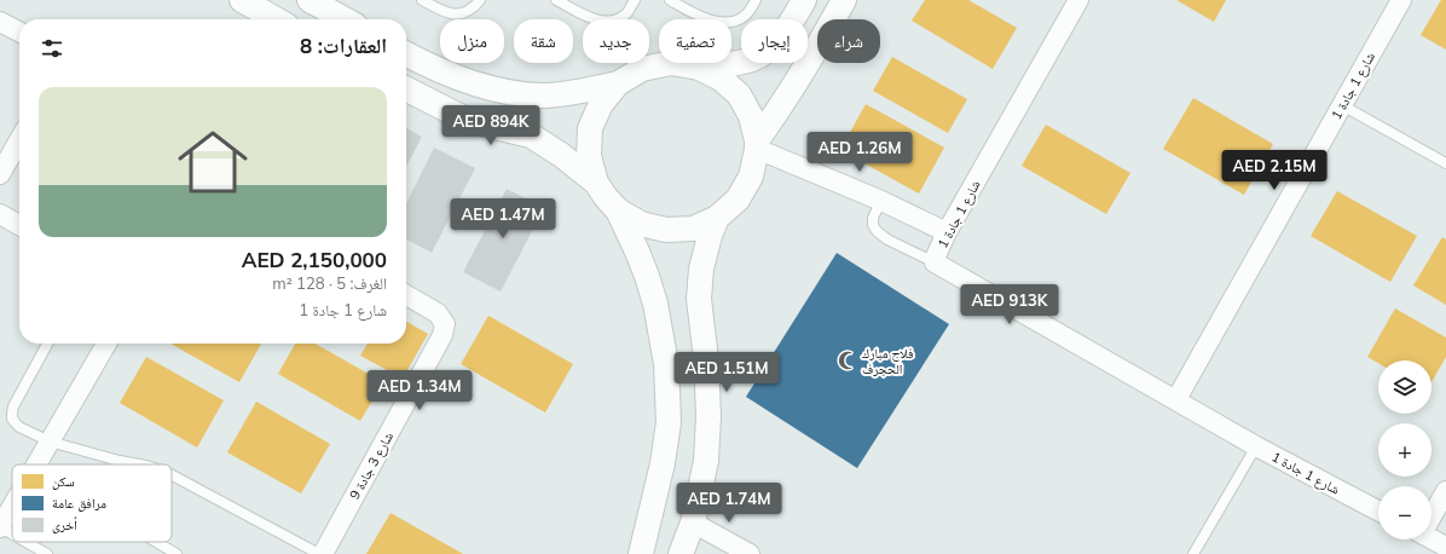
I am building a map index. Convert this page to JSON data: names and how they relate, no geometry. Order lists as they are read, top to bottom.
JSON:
{
  "streets": {
    "street": ["شارع 1 جادة 1", "شارع 3 جادة 9"]
  },
  "places": {
    "mosque": ["فلاح مبارك الحجرف"]
  },
  "legend": ["سكن", "مرافق عامة", "أخرى"],
  "page": {
    "chip": [
      "شراء",
      "إيجار",
      "تصفية",
      "جديد",
      "شقة",
      "منزل"
    ],
    "heading": "العقارات: 8",
    "list": [
      {
        "name": "AED 2,150,000",
        "note": "الغرف: 5 · 128 m² · شارع 1 جادة 1"
      }
    ],
    "price": [
      "AED 894K",
      "AED 1.26M",
      "AED 2.15M",
      "AED 1.47M",
      "AED 913K",
      "AED 1.51M",
      "AED 1.34M",
      "AED 1.74M"
    ],
    "map_buttons": ["+", "−"]
  }
}
